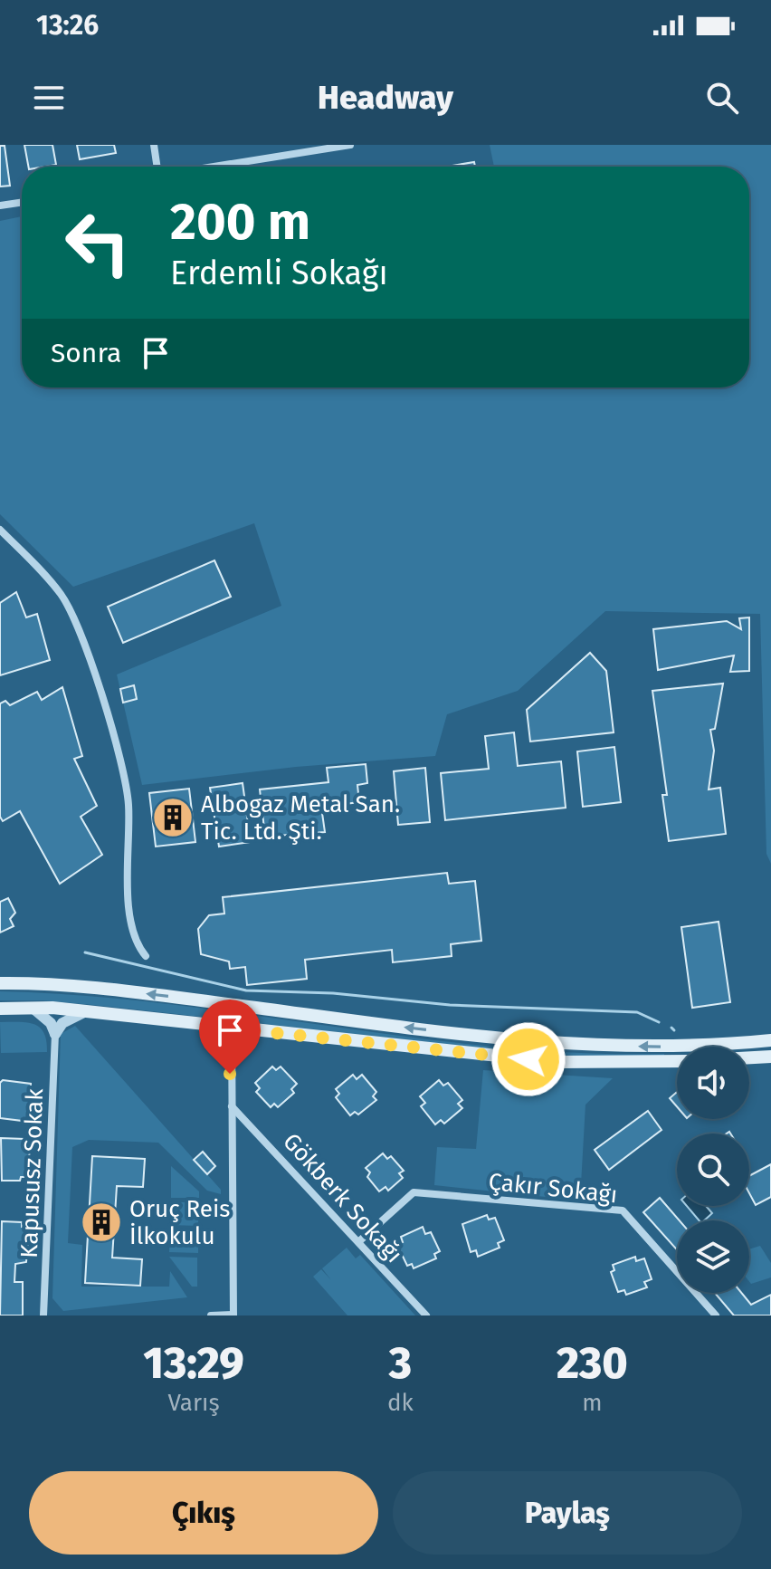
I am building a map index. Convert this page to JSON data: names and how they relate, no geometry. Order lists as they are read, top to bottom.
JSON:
{
  "streets": {
    "street": ["Kapususz Sokak", "Çakır Sokağı", "Gökberk Sokağı"]
  },
  "crossings": [
    ["Çakır Sokağı", "Gökberk Sokağı"]
  ],
  "places": {
    "building": ["Albogaz Metal San. Tic. Ltd. Şti.", "Oruç Reis İlkokulu"]
  },
  "page": {
    "status": "13:26",
    "header": "Headway",
    "turn": ["200 m", "Erdemli Sokağı"],
    "then": "Sonra",
    "eta": [
      "13:29",
      "Varış",
      "3",
      "dk",
      "230",
      "m"
    ],
    "buttons": ["Çıkış", "Paylaş"]
  }
}
